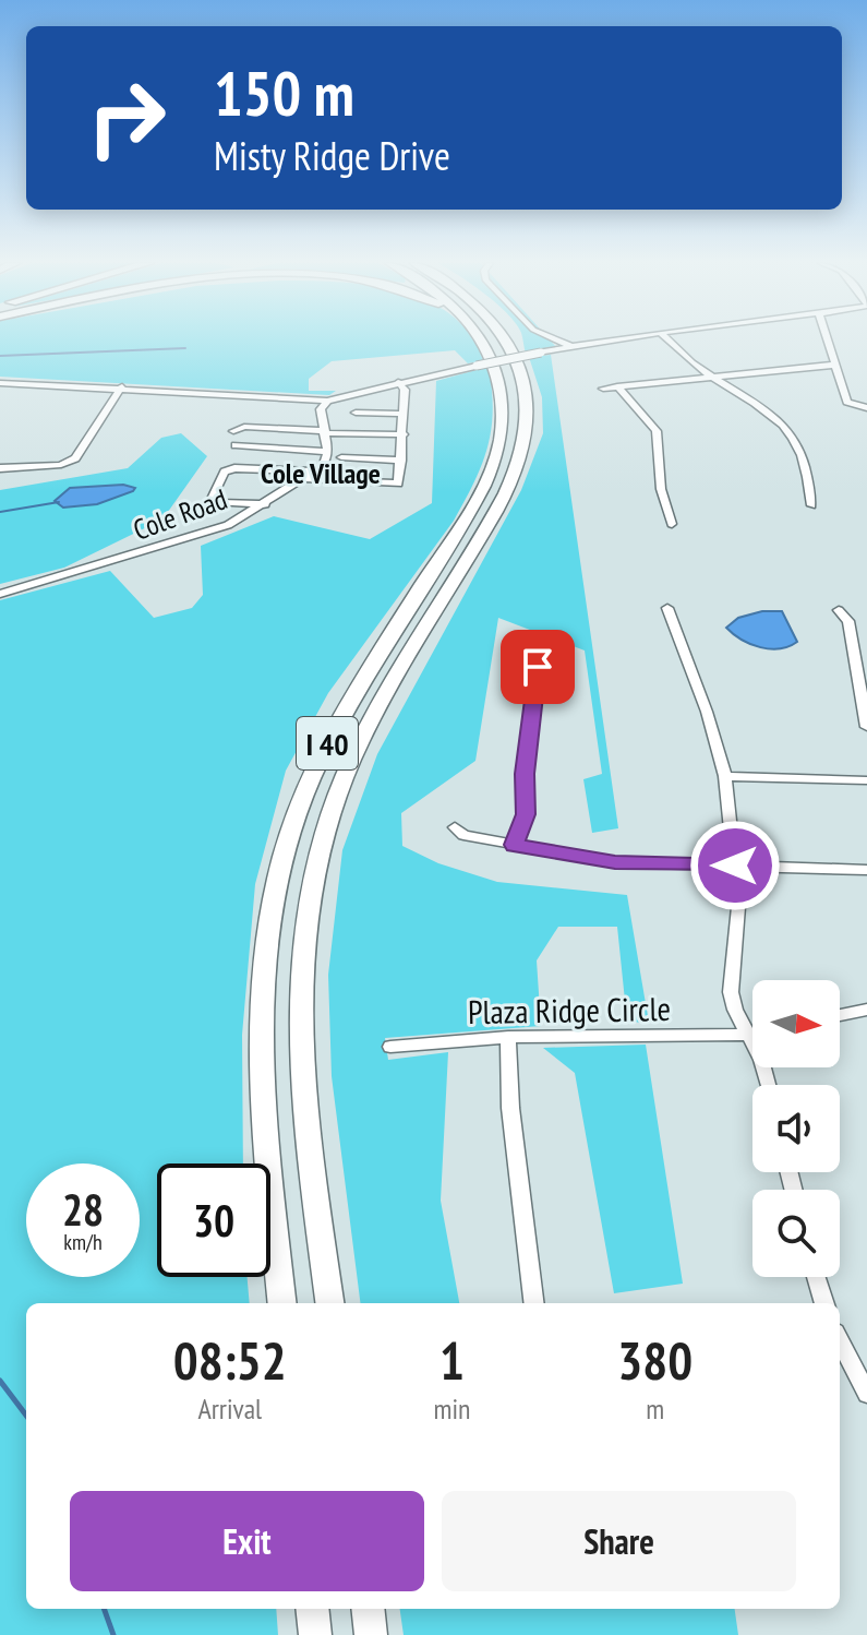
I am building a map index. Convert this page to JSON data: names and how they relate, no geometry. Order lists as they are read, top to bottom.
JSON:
{
  "streets": {
    "highway": ["I 40"],
    "street": ["Cole Road", "Plaza Ridge Circle"]
  },
  "districts": ["Cole Village"],
  "north": "right",
  "page": {
    "turn": ["150 m", "Misty Ridge Drive"],
    "speed": "28 km/h",
    "limit": "30",
    "eta": [
      "08:52",
      "Arrival",
      "1",
      "min",
      "380",
      "m"
    ],
    "buttons": ["Exit", "Share"]
  }
}
